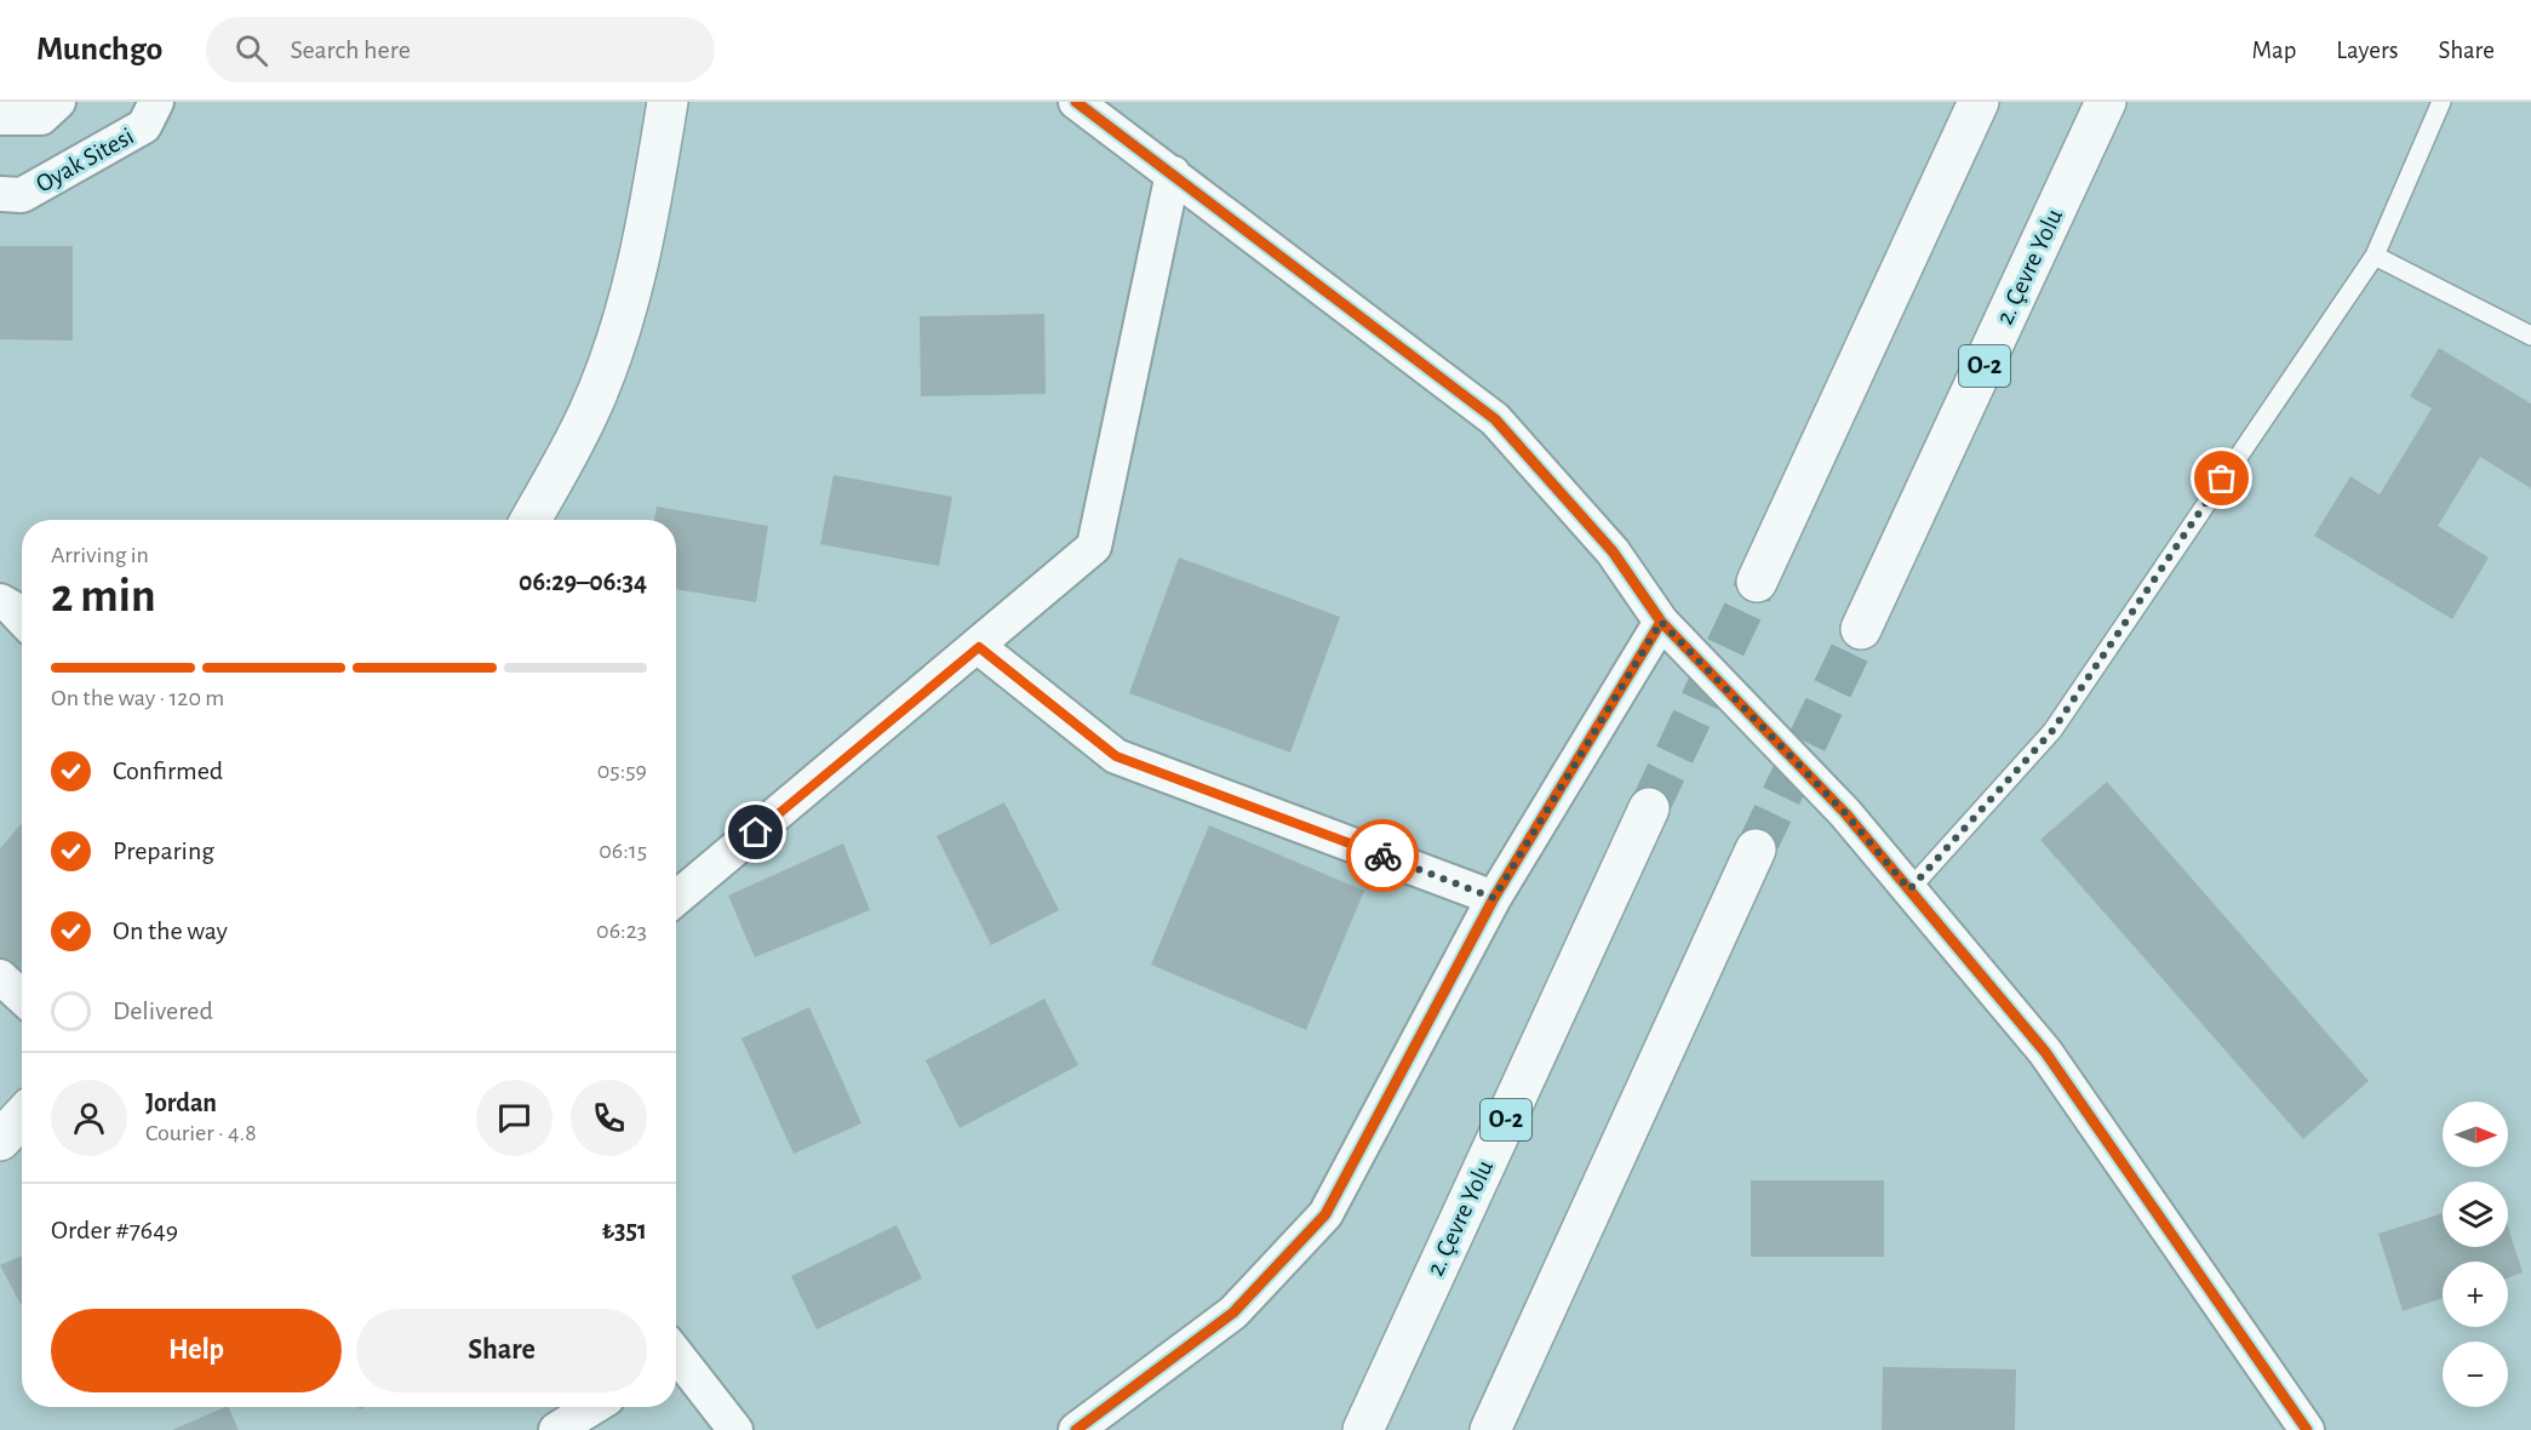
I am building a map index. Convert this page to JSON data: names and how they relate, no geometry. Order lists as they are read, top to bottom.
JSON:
{
  "streets": {
    "main road": ["2. Çevre Yolu", "O-2"],
    "street": ["Oyak Sitesi"]
  },
  "north": "right",
  "page": {
    "header": "Munchgo",
    "search": "Search here",
    "nav": ["Map", "Layers", "Share"],
    "heading": ["2 min", "Arriving in", "06:29–06:34"],
    "panel": [
      "Jordan",
      "Courier · 4.8",
      "Order #7649",
      "₺351"
    ],
    "bar": "On the way · 120 m",
    "list": [
      ["Confirmed", "05:59"],
      ["Preparing", "06:15"],
      ["On the way", "06:23"],
      "Delivered"
    ],
    "map_buttons": ["+", "−"],
    "buttons": ["Help", "Share"]
  }
}
